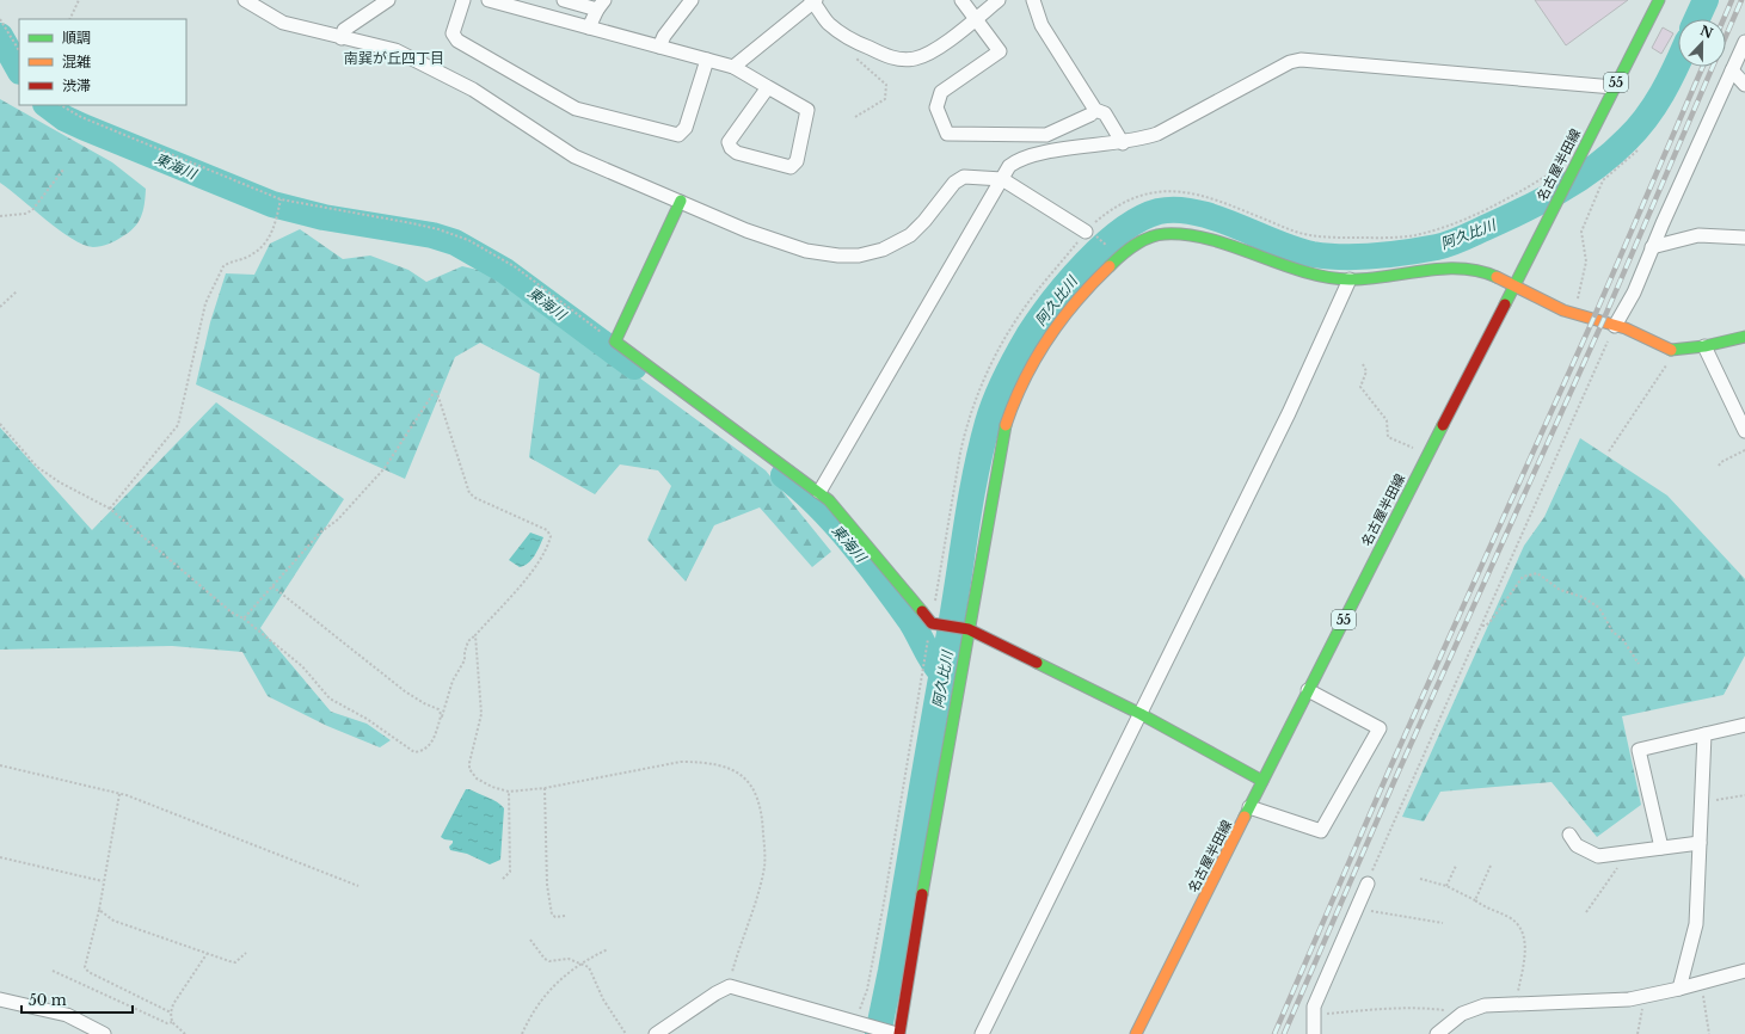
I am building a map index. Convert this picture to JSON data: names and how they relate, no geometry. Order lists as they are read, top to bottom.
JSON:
{
  "streets": {
    "street": ["55", "名古屋半田線"]
  },
  "districts": ["南巽が丘四丁目"],
  "water": ["東海川", "阿久比川"],
  "legend": ["順調", "混雑", "渋滞"],
  "scale_bar": "50 m",
  "north": "top"
}
